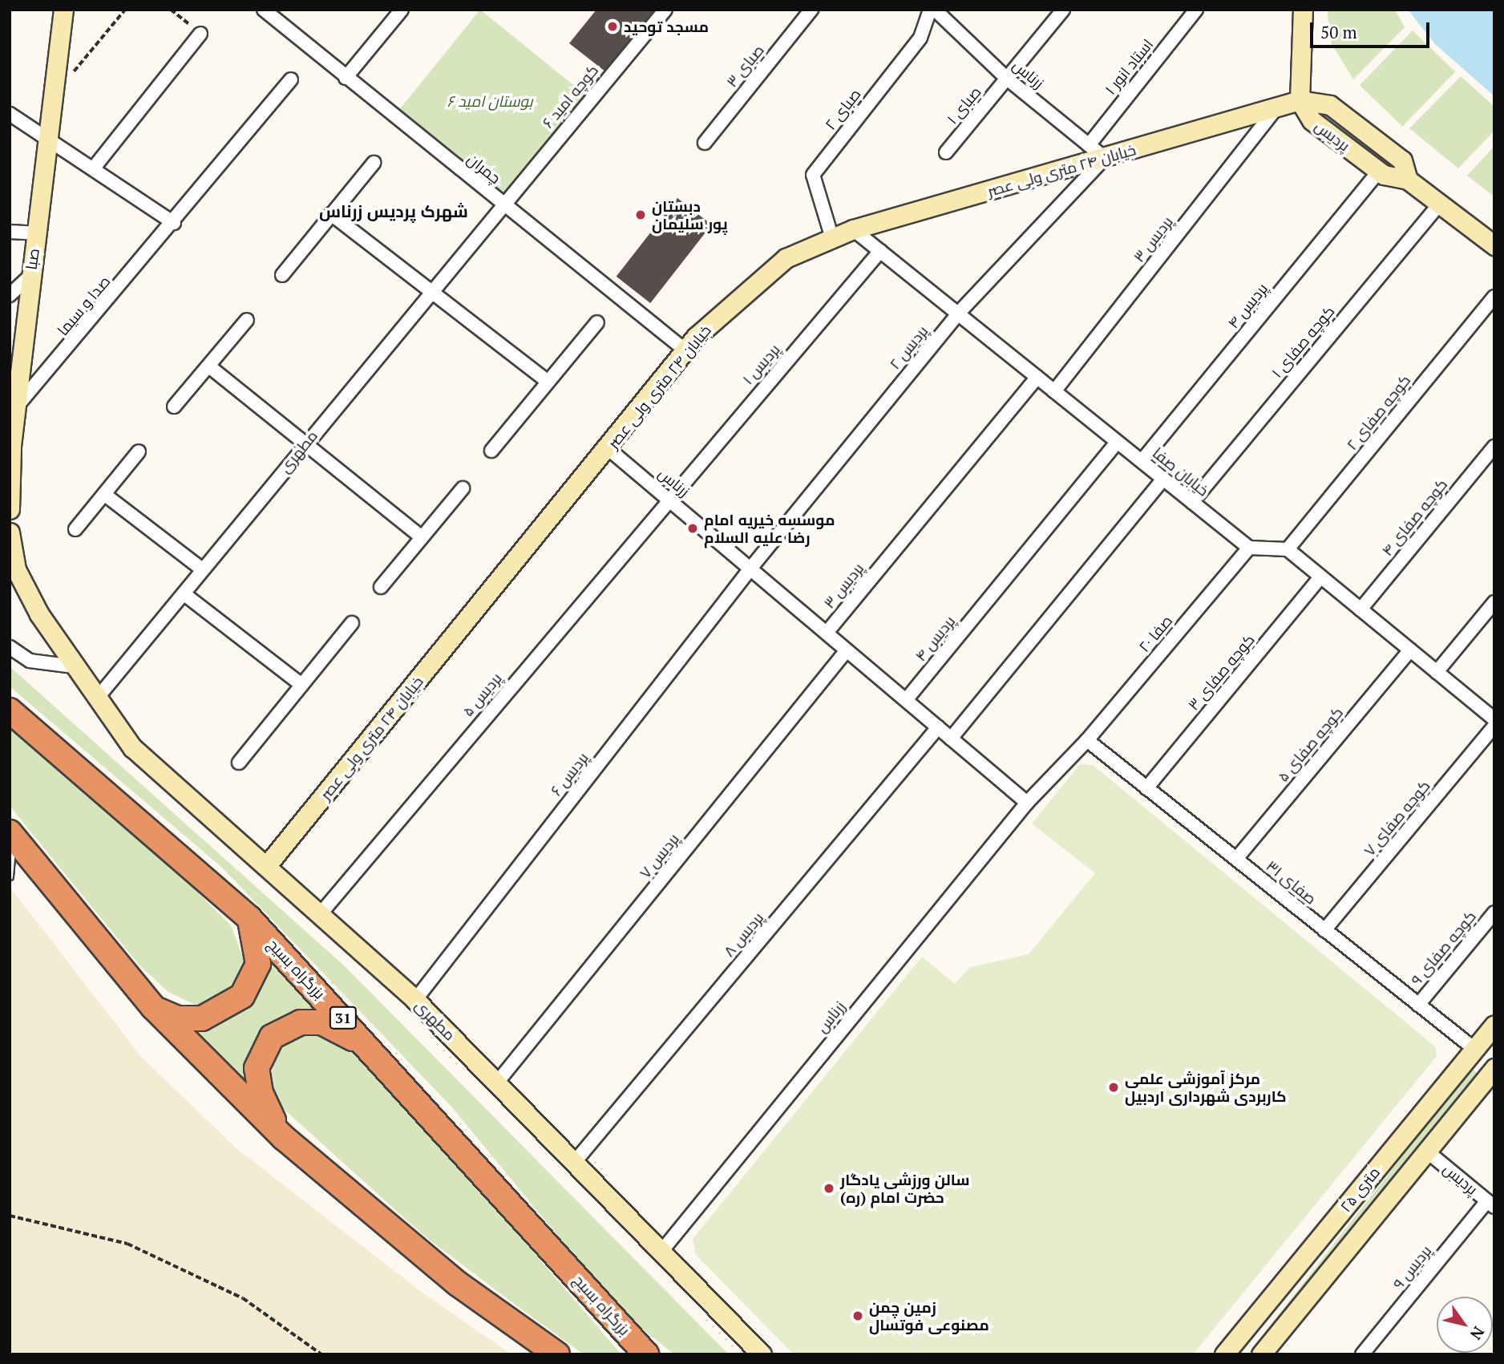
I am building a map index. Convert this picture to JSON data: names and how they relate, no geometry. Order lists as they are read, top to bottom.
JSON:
{
  "streets": {
    "highway": ["بزرگراه بسیج", "31"],
    "street": [
      "صبای ۳",
      "استاد انور ۱",
      "زرناس",
      "کوچه امید ۶",
      "صبای ۱",
      "صبای ۲",
      "پردیس",
      "چمران",
      "خیابان ۲۴ متری ولی عصر",
      "پردیس ۳",
      "صبا",
      "صدا و سیما",
      "پردیس ۴",
      "کوچه صفای ۱",
      "پردیس ۲",
      "پردیس ۱",
      "کوچه صفای ۲",
      "مطهری",
      "خیابان صفا",
      "کوچه صفای ۴",
      "صفا ۲۰",
      "کوچه صفای ۳",
      "پردیس ۵",
      "کوچه صفای ۵",
      "پردیس ۶",
      "کوچه صفای ۷",
      "پردیس ۷",
      "صفای ۳۱",
      "پردیس ۸",
      "کوچه صفای ۹",
      "۲۵ متری",
      "پردیس ۹"
    ]
  },
  "crossings": [
    ["استاد انور ۱", "زرناس"],
    ["زرناس", "صبای ۱"],
    ["زرناس", "خیابان ۲۴ متری ولی عصر"],
    ["زرناس", "پردیس ۳"],
    ["زرناس", "پردیس ۴"],
    ["زرناس", "پردیس ۲"],
    ["زرناس", "پردیس ۱"],
    ["زرناس", "مطهری"],
    ["زرناس", "صفا ۲۰"],
    ["زرناس", "پردیس ۵"],
    ["زرناس", "پردیس ۶"],
    ["زرناس", "پردیس ۷"],
    ["زرناس", "صفای ۳۱"],
    ["زرناس", "پردیس ۸"],
    ["کوچه امید ۶", "چمران"],
    ["کوچه امید ۶", "مطهری"],
    ["صبای ۲", "خیابان ۲۴ متری ولی عصر"],
    ["پردیس", "خیابان ۲۴ متری ولی عصر"],
    ["پردیس", "پردیس ۴"],
    ["پردیس", "کوچه صفای ۱"],
    ["پردیس", "۲۵ متری"],
    ["پردیس", "پردیس ۹"],
    ["چمران", "خیابان ۲۴ متری ولی عصر"],
    ["چمران", "مطهری"],
    ["خیابان ۲۴ متری ولی عصر", "پردیس ۳"],
    ["خیابان ۲۴ متری ولی عصر", "پردیس ۲"],
    ["خیابان ۲۴ متری ولی عصر", "مطهری"],
    ["خیابان ۲۴ متری ولی عصر", "خیابان صفا"],
    ["پردیس ۳", "خیابان صفا"],
    ["صبا", "صدا و سیما"],
    ["پردیس ۴", "خیابان صفا"],
    ["کوچه صفای ۱", "خیابان صفا"],
    ["پردیس ۲", "خیابان صفا"],
    ["پردیس ۲", "پردیس ۶"],
    ["پردیس ۱", "خیابان صفا"],
    ["پردیس ۱", "پردیس ۵"],
    ["مطهری", "پردیس ۵"],
    ["مطهری", "پردیس ۶"],
    ["مطهری", "پردیس ۷"],
    ["مطهری", "پردیس ۸"],
    ["خیابان صفا", "صفا ۲۰"],
    ["صفا ۲۰", "صفای ۳۱"],
    ["کوچه صفای ۳", "صفای ۳۱"],
    ["کوچه صفای ۵", "صفای ۳۱"],
    ["کوچه صفای ۷", "صفای ۳۱"],
    ["صفای ۳۱", "کوچه صفای ۹"],
    ["صفای ۳۱", "۲۵ متری"]
  ],
  "districts": ["شهرک پردیس زرناس"],
  "parks": ["بوستان امید ۶"],
  "places": [
    "مسجد توحید",
    "دبستان پور سلیمان",
    "موسسه خیریه امام رضا علیه السلام",
    "مرکز آموزشی علمی کاربردی شهرداری اردبیل",
    "سالن ورزشی یادگار حضرت امام (ره)",
    "زمین چمن مصنوعی فوتسال"
  ],
  "scale_bar": "50 m",
  "north": "bottom right"
}
